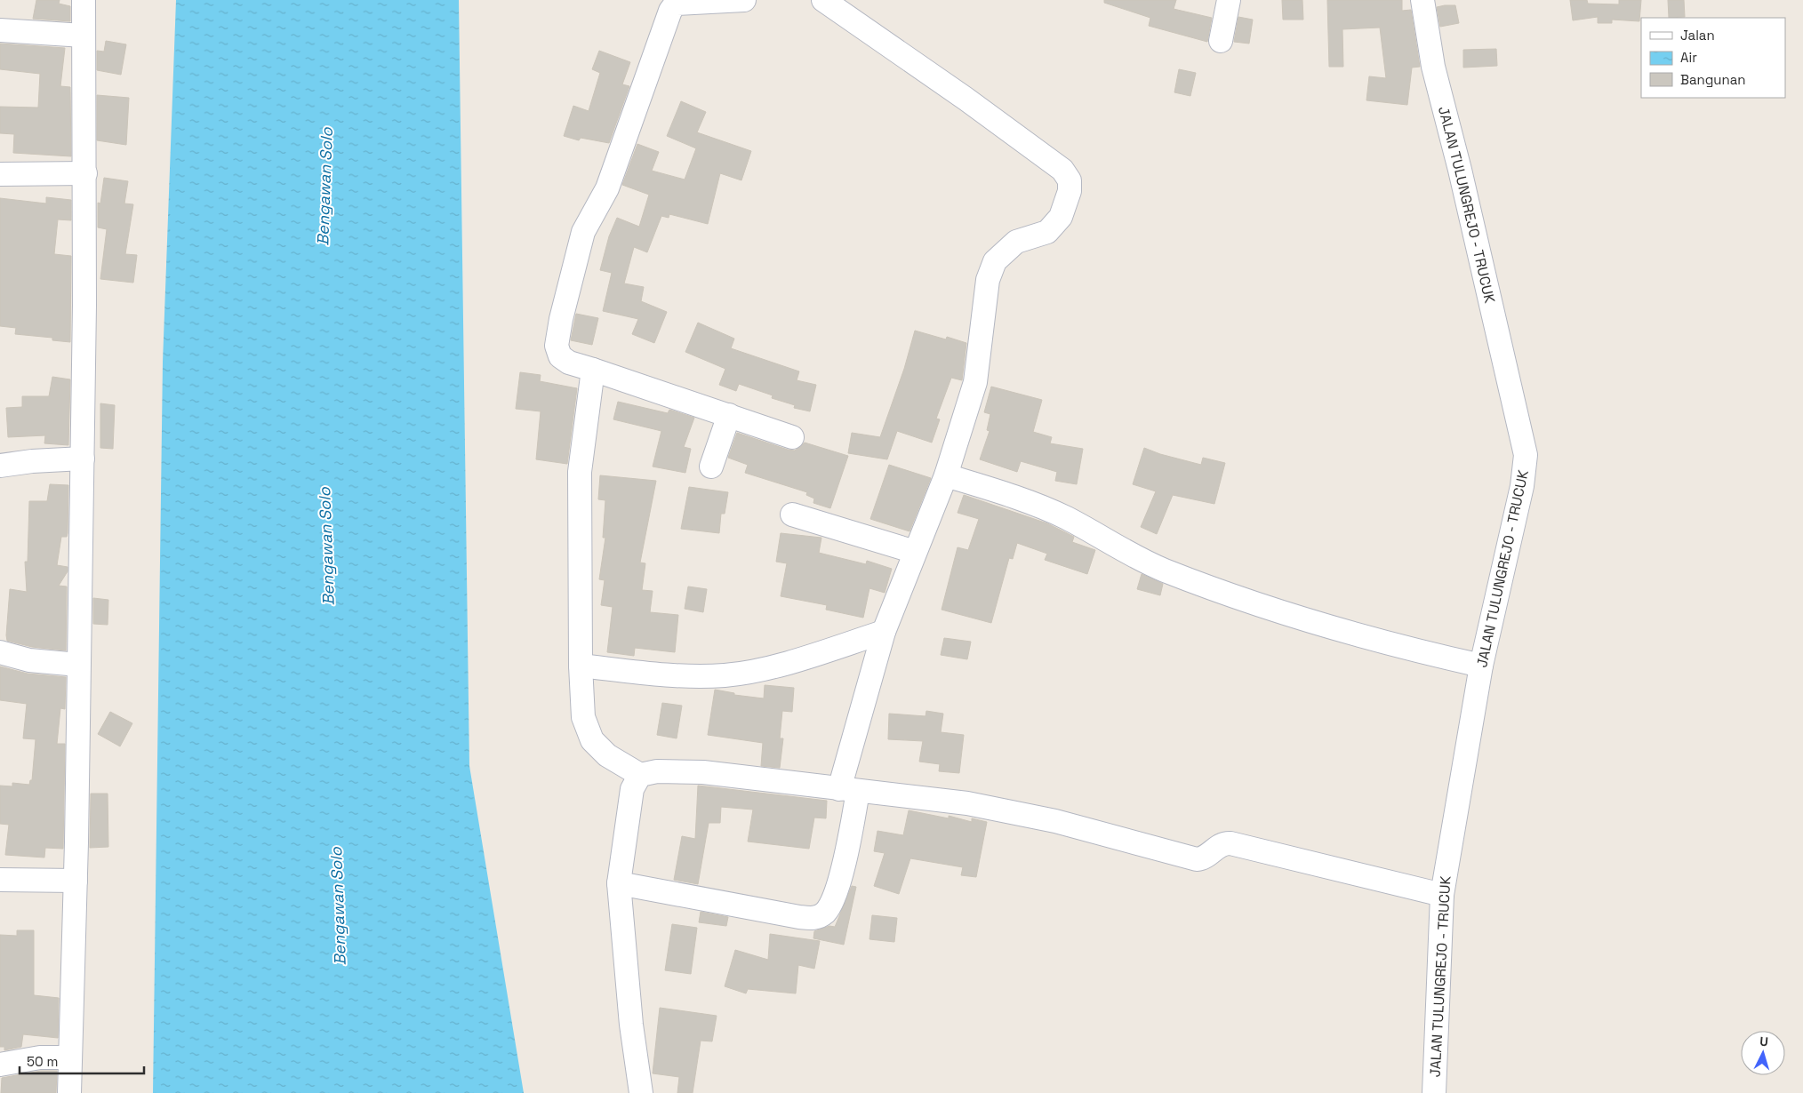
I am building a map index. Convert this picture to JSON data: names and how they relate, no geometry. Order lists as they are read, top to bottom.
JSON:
{
  "streets": {
    "street": ["JALAN TULUNGREJO - TRUCUK"]
  },
  "water": ["Bengawan Solo"],
  "legend": ["Jalan", "Air", "Bangunan"],
  "scale_bar": "50 m",
  "north": "top"
}
